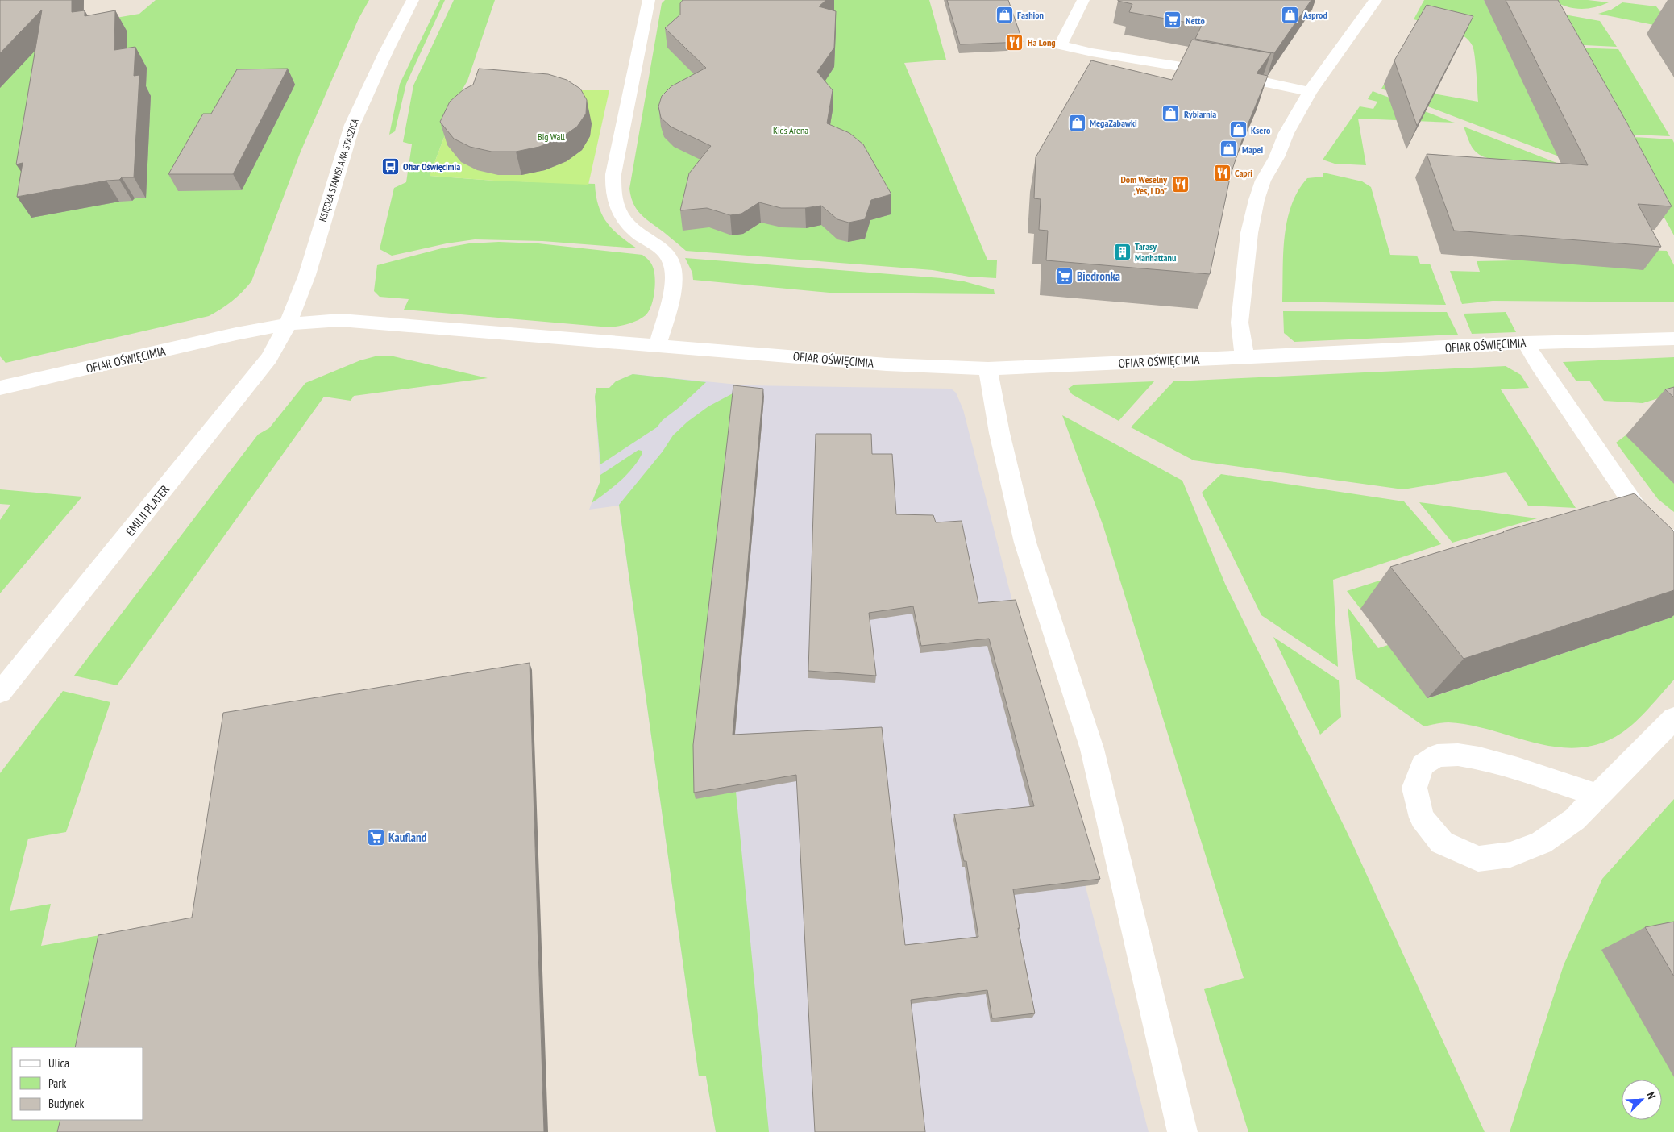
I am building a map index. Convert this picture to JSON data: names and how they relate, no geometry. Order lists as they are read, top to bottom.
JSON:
{
  "streets": {
    "street": ["KSIĘDZA STANISŁAWA STASZICA", "OFIAR OŚWIĘCIMIA", "EMILII PLATER"]
  },
  "crossings": [
    ["KSIĘDZA STANISŁAWA STASZICA", "OFIAR OŚWIĘCIMIA"],
    ["KSIĘDZA STANISŁAWA STASZICA", "EMILII PLATER"],
    ["OFIAR OŚWIĘCIMIA", "EMILII PLATER"]
  ],
  "parks": ["Kids Arena", "Big Wall"],
  "places": {
    "shop": [
      "Fashion",
      "Asprod",
      "Rybiarnia",
      "MegaZabawki",
      "Ksero",
      "Mapei"
    ],
    "supermarket": ["Netto", "Biedronka", "Kaufland"],
    "restaurant": ["Ha Long", "Capri", "Dom Weselny „Yes, I Do”"],
    "bus stop": ["Ofiar Oświęcimia"],
    "building": ["Tarasy Manhattanu"]
  },
  "legend": ["Ulica", "Park", "Budynek"],
  "north": "top right"
}
